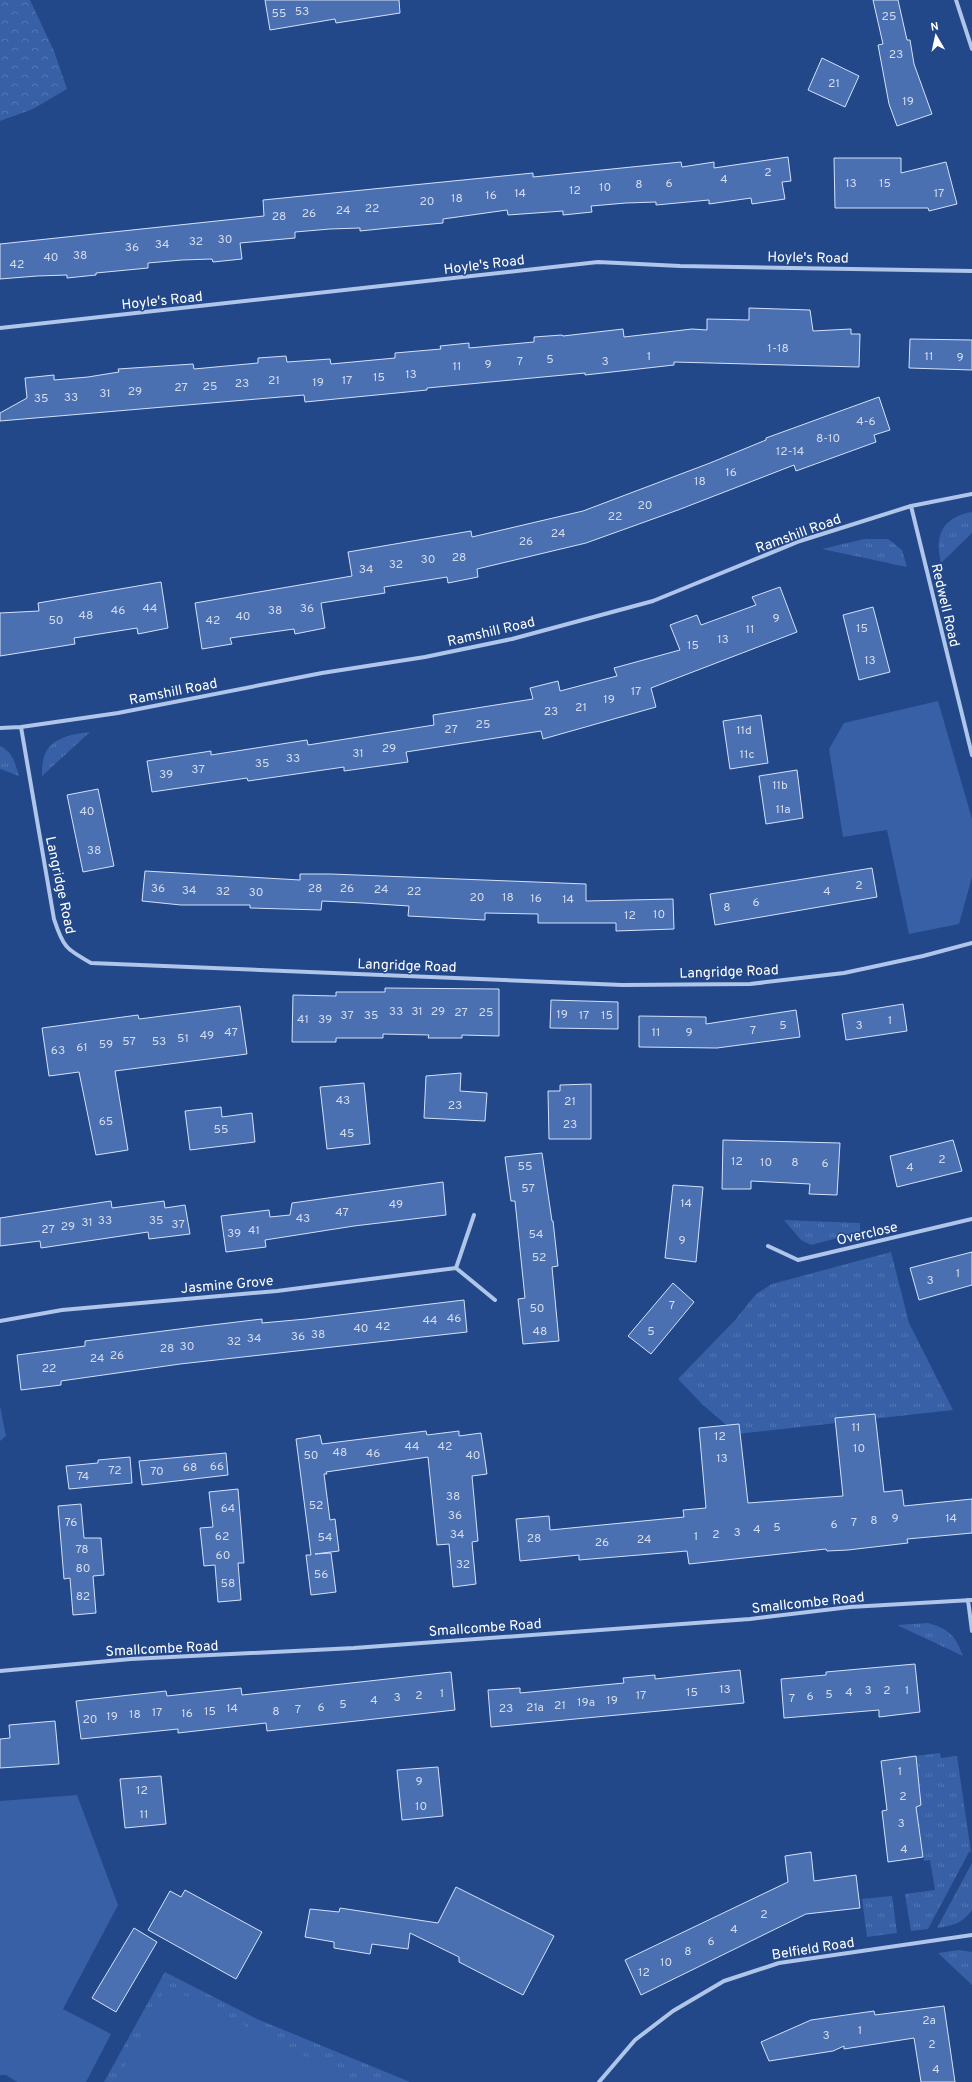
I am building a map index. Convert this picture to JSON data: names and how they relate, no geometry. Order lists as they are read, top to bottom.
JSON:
{
  "streets": {
    "street": [
      "Hoyle's Road",
      "Ramshill Road",
      "Redwell Road",
      "Langridge Road",
      "Overclose",
      "Jasmine Grove",
      "Smallcombe Road",
      "Belfield Road"
    ]
  },
  "crossings": [
    ["Ramshill Road", "Redwell Road"],
    ["Ramshill Road", "Langridge Road"]
  ],
  "house_numbers": [
    "53",
    "55",
    "25",
    "23",
    "21",
    "19",
    "2",
    "4",
    "6",
    "13",
    "15",
    "8",
    "10",
    "12",
    "14",
    "17",
    "16",
    "18",
    "20",
    "22",
    "24",
    "26",
    "28",
    "30",
    "32",
    "34",
    "36",
    "38",
    "40",
    "42",
    "1-18",
    "1",
    "11",
    "9",
    "5",
    "7",
    "3",
    "9",
    "11",
    "13",
    "15",
    "21",
    "17",
    "19",
    "23",
    "25",
    "27",
    "29",
    "31",
    "33",
    "35",
    "4-6",
    "8-10",
    "12-14",
    "16",
    "18",
    "20",
    "22",
    "24",
    "26",
    "28",
    "30",
    "32",
    "34",
    "44",
    "36",
    "46",
    "38",
    "48",
    "40",
    "9",
    "50",
    "42",
    "15",
    "11",
    "13",
    "15",
    "13",
    "17",
    "19",
    "21",
    "23",
    "25",
    "27",
    "11d",
    "29",
    "31",
    "11c",
    "33",
    "35",
    "37",
    "39",
    "11b",
    "11a",
    "40",
    "38",
    "2",
    "36",
    "28",
    "26",
    "24",
    "34",
    "32",
    "22",
    "4",
    "30",
    "20",
    "18",
    "16",
    "14",
    "6",
    "8",
    "10",
    "12",
    "33",
    "31",
    "29",
    "27",
    "25",
    "19",
    "37",
    "35",
    "17",
    "15",
    "41",
    "39",
    "1",
    "5",
    "3",
    "7",
    "47",
    "11",
    "9",
    "49",
    "51",
    "57",
    "53",
    "59",
    "61",
    "63",
    "43",
    "21",
    "23",
    "65",
    "23",
    "55",
    "45",
    "2",
    "12",
    "10",
    "8",
    "6",
    "55",
    "4",
    "57",
    "14",
    "49",
    "47",
    "43",
    "33",
    "35",
    "31",
    "37",
    "29",
    "27",
    "41",
    "39",
    "54",
    "9",
    "52",
    "1",
    "3",
    "7",
    "50",
    "46",
    "44",
    "42",
    "40",
    "48",
    "5",
    "38",
    "36",
    "34",
    "32",
    "30",
    "28",
    "26",
    "24",
    "22",
    "11",
    "12",
    "44",
    "42",
    "10",
    "48",
    "46",
    "50",
    "40",
    "13",
    "66",
    "68",
    "72",
    "70",
    "74",
    "38",
    "52",
    "64",
    "36",
    "9",
    "14",
    "8",
    "76",
    "7",
    "6",
    "5",
    "4",
    "3",
    "34",
    "2",
    "62",
    "1",
    "54",
    "28",
    "24",
    "26",
    "78",
    "60",
    "32",
    "80",
    "56",
    "58",
    "82",
    "13",
    "3",
    "2",
    "1",
    "15",
    "4",
    "1",
    "5",
    "2",
    "17",
    "6",
    "3",
    "7",
    "4",
    "19",
    "19a",
    "5",
    "21",
    "6",
    "21a",
    "14",
    "23",
    "7",
    "15",
    "8",
    "17",
    "16",
    "18",
    "19",
    "20",
    "1",
    "9",
    "12",
    "2",
    "10",
    "11",
    "3",
    "4",
    "2",
    "4",
    "6",
    "8",
    "10",
    "12",
    "2a",
    "1",
    "3",
    "2",
    "4"
  ],
  "north": "top"
}
